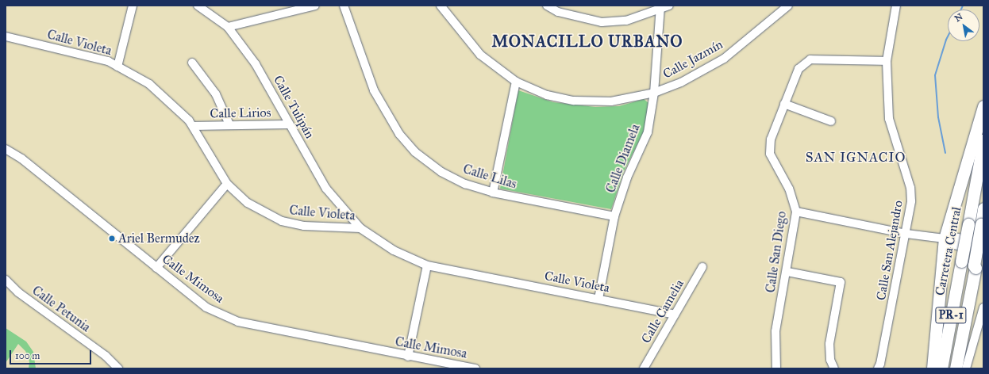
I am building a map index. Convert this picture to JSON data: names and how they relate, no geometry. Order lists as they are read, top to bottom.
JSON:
{
  "streets": {
    "highway": ["Carretera Central", "PR-1"],
    "street": [
      "Calle Violeta",
      "Calle Jazmín",
      "Calle Tulipán",
      "Calle Lirios",
      "Calle Diamela",
      "Calle Lilas",
      "Calle San Alejandro",
      "Calle San Diego",
      "Calle Mimosa",
      "Calle Petunia",
      "Calle Camelia"
    ]
  },
  "crossings": [
    ["Calle Violeta", "Calle Tulipán"],
    ["Calle Violeta", "Calle Lirios"],
    ["Calle Violeta", "Calle Diamela"],
    ["Calle Violeta", "Calle Camelia"],
    ["Calle Jazmín", "Calle Diamela"],
    ["Calle Tulipán", "Calle Lirios"],
    ["Calle Diamela", "Calle Lilas"],
    ["Calle San Alejandro", "Calle San Diego"]
  ],
  "districts": ["MONACILLO URBANO", "SAN IGNACIO"],
  "places": ["Ariel Bermudez"],
  "scale_bar": "100 m",
  "north": "top left"
}
